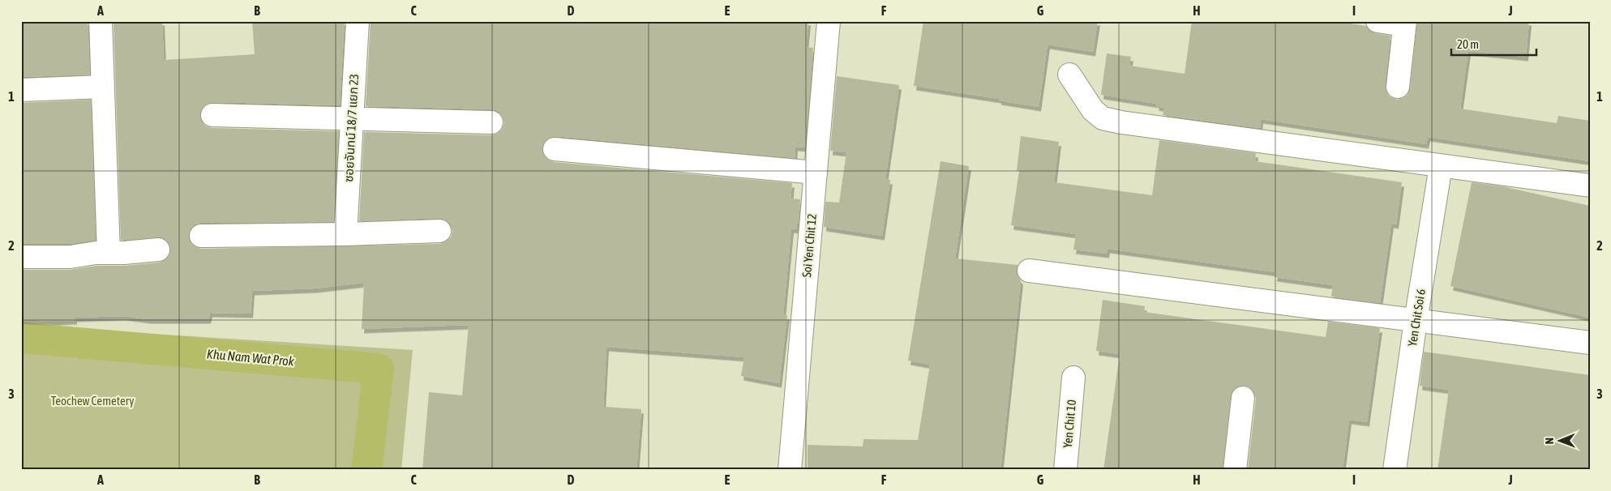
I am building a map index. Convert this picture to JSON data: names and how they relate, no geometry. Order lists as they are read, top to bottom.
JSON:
{
  "streets": {
    "street": [
      "ซอยจันทน์ 18/7 แยก 23",
      "Soi Yen Chit 12",
      "Yen Chit Soi 6",
      "Yen Chit 10"
    ]
  },
  "water": ["Khu Nam Wat Prok"],
  "parks": ["Teochew Cemetery"],
  "scale_bar": "20 m",
  "north": "left",
  "grid": {
    "columns": [
      "A",
      "B",
      "C",
      "D",
      "E",
      "F",
      "G",
      "H",
      "I",
      "J"
    ],
    "rows": ["1", "2", "3"]
  }
}
